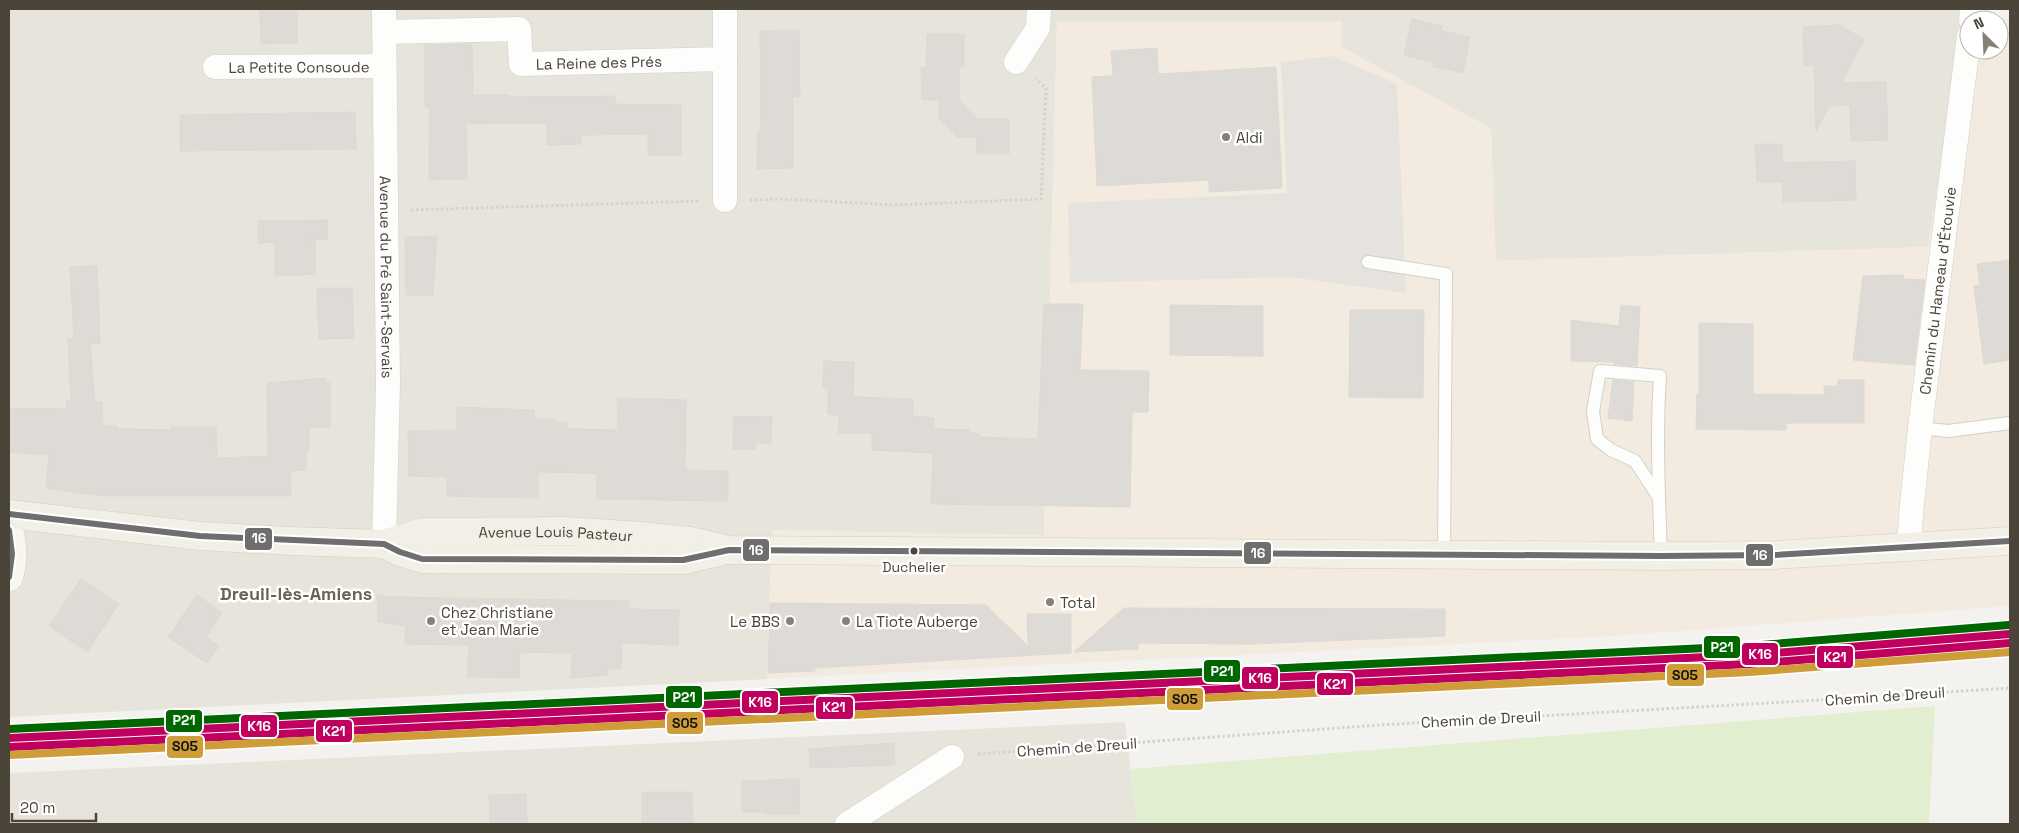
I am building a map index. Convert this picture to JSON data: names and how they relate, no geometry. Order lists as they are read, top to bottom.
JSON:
{
  "streets": {
    "main road": ["Avenue Louis Pasteur"],
    "street": [
      "La Reine des Prés",
      "La Petite Consoude",
      "Avenue du Pré Saint-Servais",
      "Chemin du Hameau d'Étouvie"
    ],
    "path": ["Chemin de Dreuil"]
  },
  "crossings": [
    ["La Reine des Prés", "Avenue du Pré Saint-Servais"],
    ["La Petite Consoude", "Avenue du Pré Saint-Servais"],
    ["Avenue du Pré Saint-Servais", "Avenue Louis Pasteur"],
    ["Chemin du Hameau d'Étouvie", "Avenue Louis Pasteur"]
  ],
  "districts": ["Dreuil-lès-Amiens"],
  "places": [
    "Aldi",
    "Duchelier",
    "Total",
    "Chez Christiane et Jean Marie",
    "Le BBS",
    "La Tiote Auberge"
  ],
  "lines": [
    "transit line 16",
    "transit line P21",
    "transit line K16",
    "transit line K21",
    "transit line S05"
  ],
  "scale_bar": "20 m",
  "north": "top left"
}
